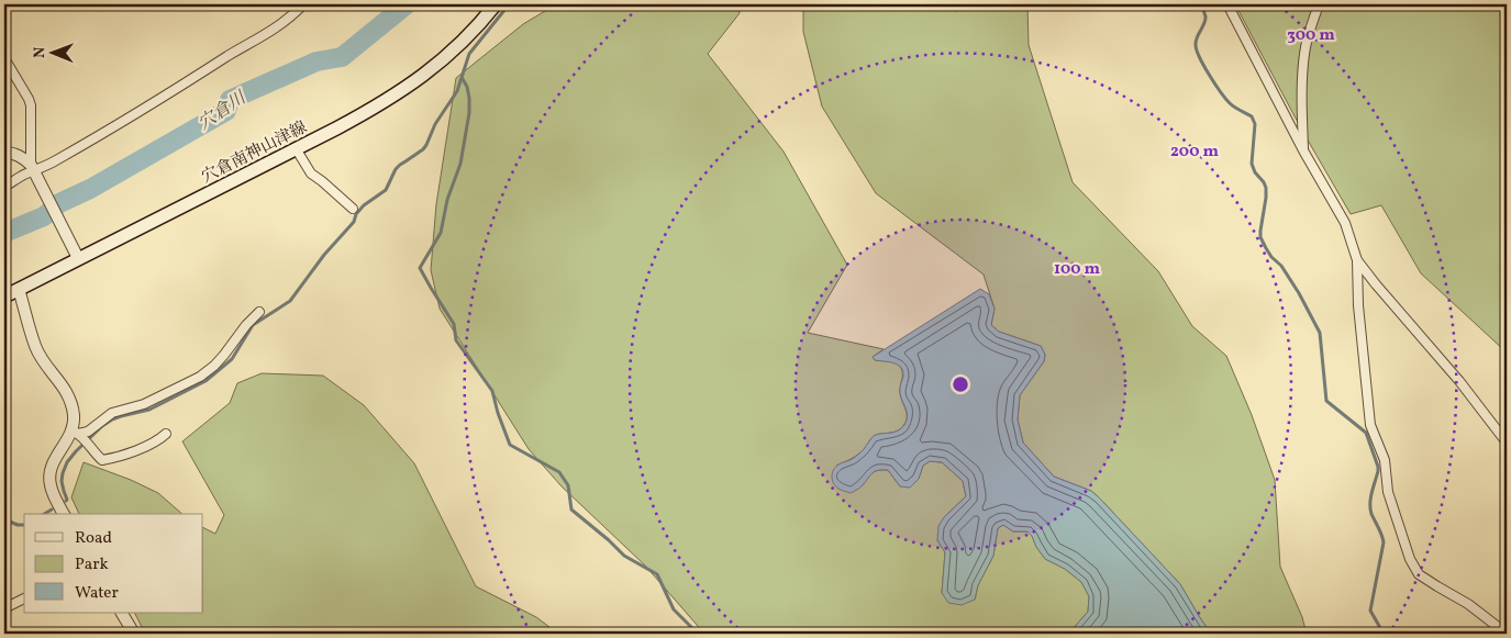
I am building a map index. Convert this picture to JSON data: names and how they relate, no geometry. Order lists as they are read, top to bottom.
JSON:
{
  "streets": {
    "main road": ["穴倉南神山津線"]
  },
  "water": ["穴倉川"],
  "legend": ["Road", "Park", "Water"],
  "north": "left",
  "rings": ["300 m", "200 m", "100 m"]
}
